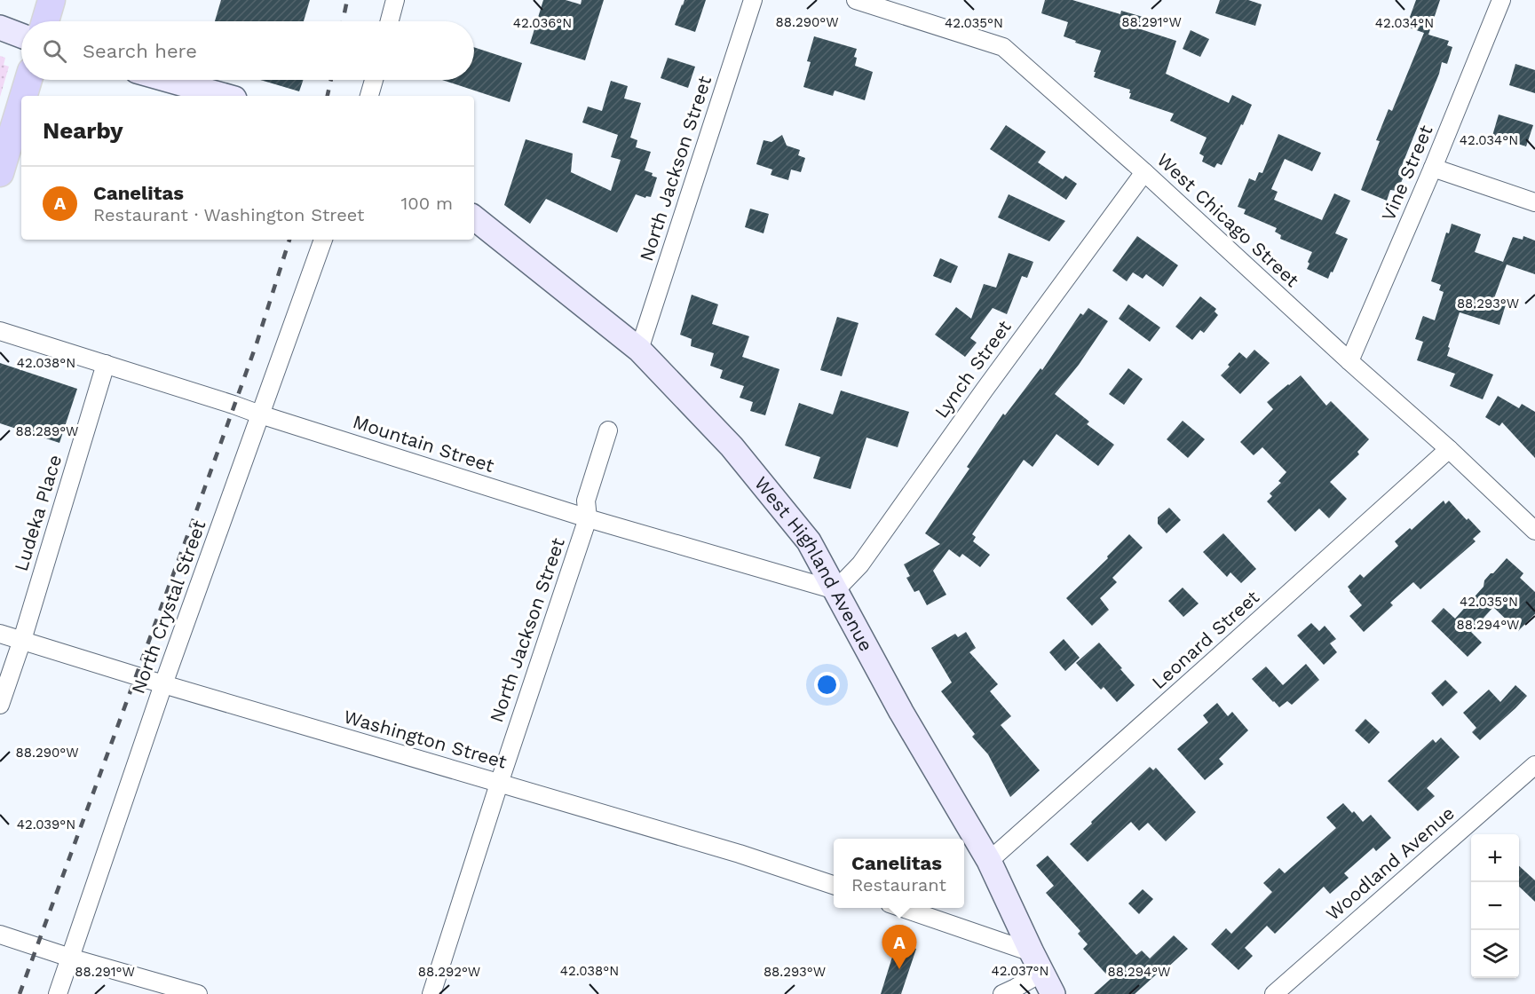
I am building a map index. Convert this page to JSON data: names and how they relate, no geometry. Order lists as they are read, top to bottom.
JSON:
{
  "streets": {
    "main road": ["West Highland Avenue"],
    "street": [
      "North Jackson Street",
      "Vine Street",
      "West Chicago Street",
      "Lynch Street",
      "Mountain Street",
      "Ludeka Place",
      "North Crystal Street",
      "Leonard Street",
      "Washington Street",
      "Woodland Avenue"
    ]
  },
  "crossings": [
    ["North Jackson Street", "Mountain Street"],
    ["North Jackson Street", "West Highland Avenue"],
    ["North Jackson Street", "Washington Street"],
    ["Vine Street", "West Chicago Street"],
    ["West Chicago Street", "Lynch Street"],
    ["West Chicago Street", "Leonard Street"],
    ["Lynch Street", "Mountain Street"],
    ["Lynch Street", "West Highland Avenue"],
    ["Mountain Street", "Ludeka Place"],
    ["Mountain Street", "West Highland Avenue"],
    ["Mountain Street", "North Crystal Street"],
    ["Ludeka Place", "Washington Street"],
    ["West Highland Avenue", "Leonard Street"],
    ["North Crystal Street", "Washington Street"]
  ],
  "page": {
    "search": "Search here",
    "heading": "Nearby",
    "list": [
      {
        "mark": "A",
        "name": "Canelitas",
        "note": "Restaurant · Washington Street",
        "value": "100 m"
      }
    ],
    "map_buttons": ["+", "−"],
    "popup": ["Canelitas", "Restaurant"],
    "pins": "A"
  },
  "coordinates": [
    "88.290°W",
    "88.291°W",
    "42.036°N",
    "42.034°N",
    "42.035°N",
    "88.293°W",
    "42.038°N",
    "88.289°W",
    "88.294°W",
    "42.039°N",
    "42.037°N",
    "88.292°W"
  ]
}
